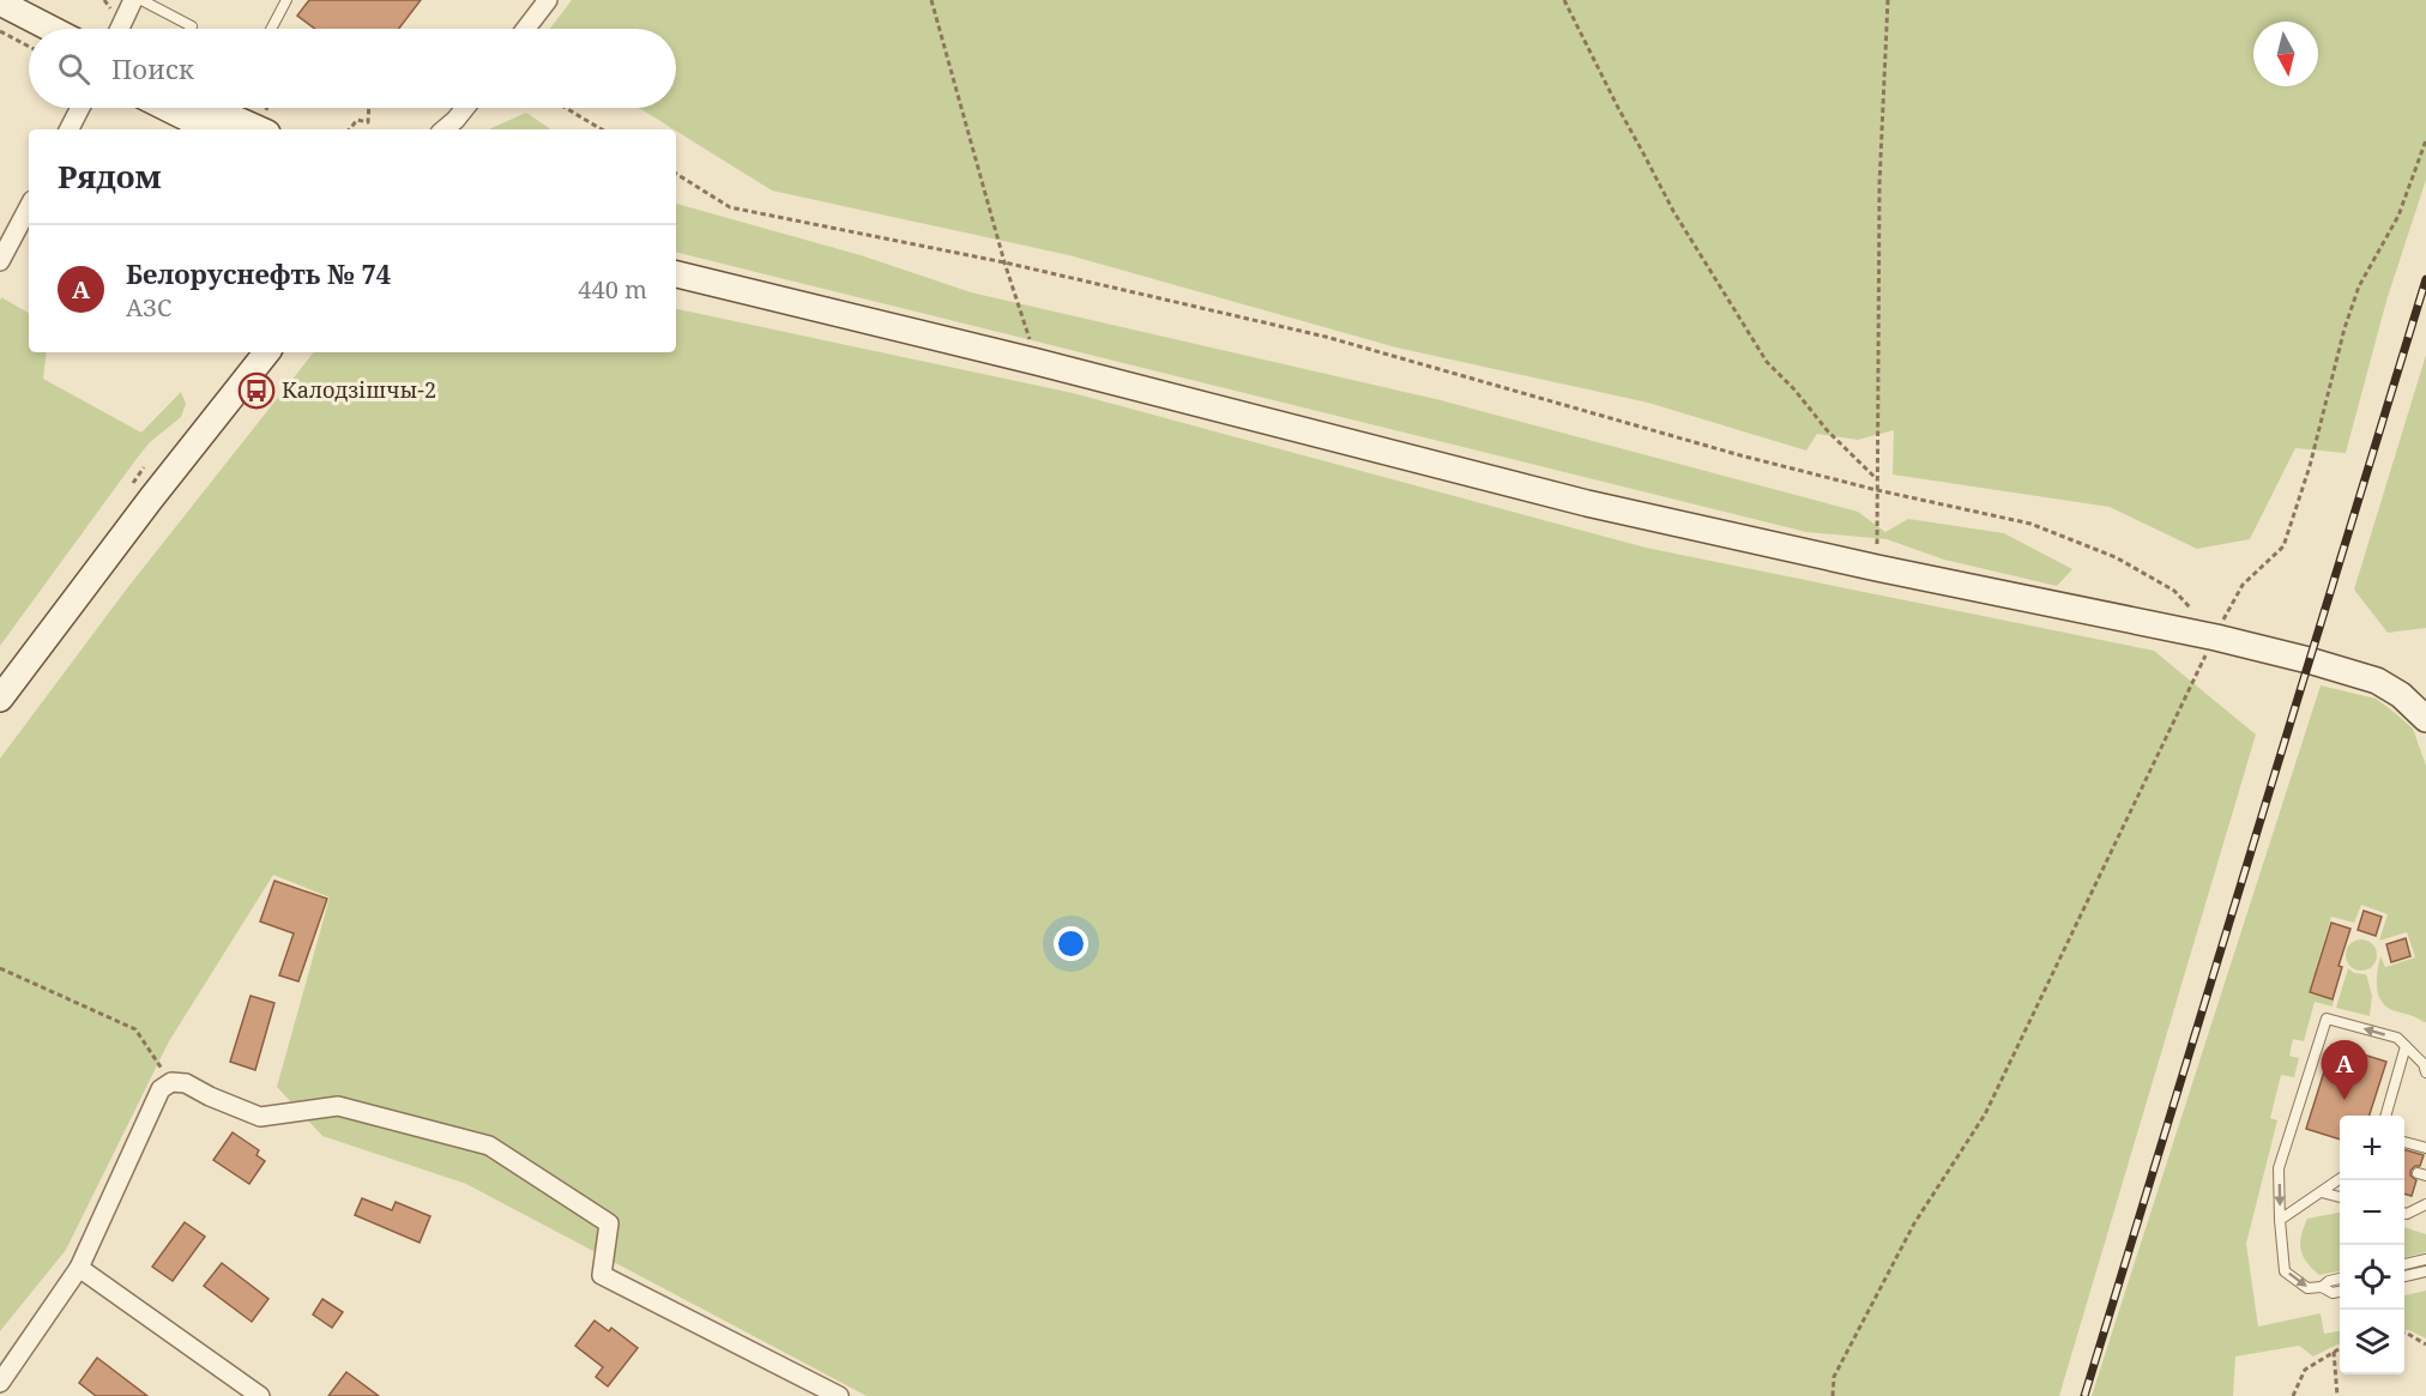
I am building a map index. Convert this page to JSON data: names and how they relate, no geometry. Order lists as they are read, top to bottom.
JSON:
{
  "places": {
    "bus stop": ["Калодзішчы-2"]
  },
  "north": "bottom",
  "page": {
    "search": "Поиск",
    "heading": "Рядом",
    "list": [
      {
        "mark": "A",
        "name": "Белоруснефть № 74",
        "note": "АЗС",
        "value": "440 m"
      }
    ],
    "pins": "A",
    "map_buttons": ["+", "−"]
  }
}
